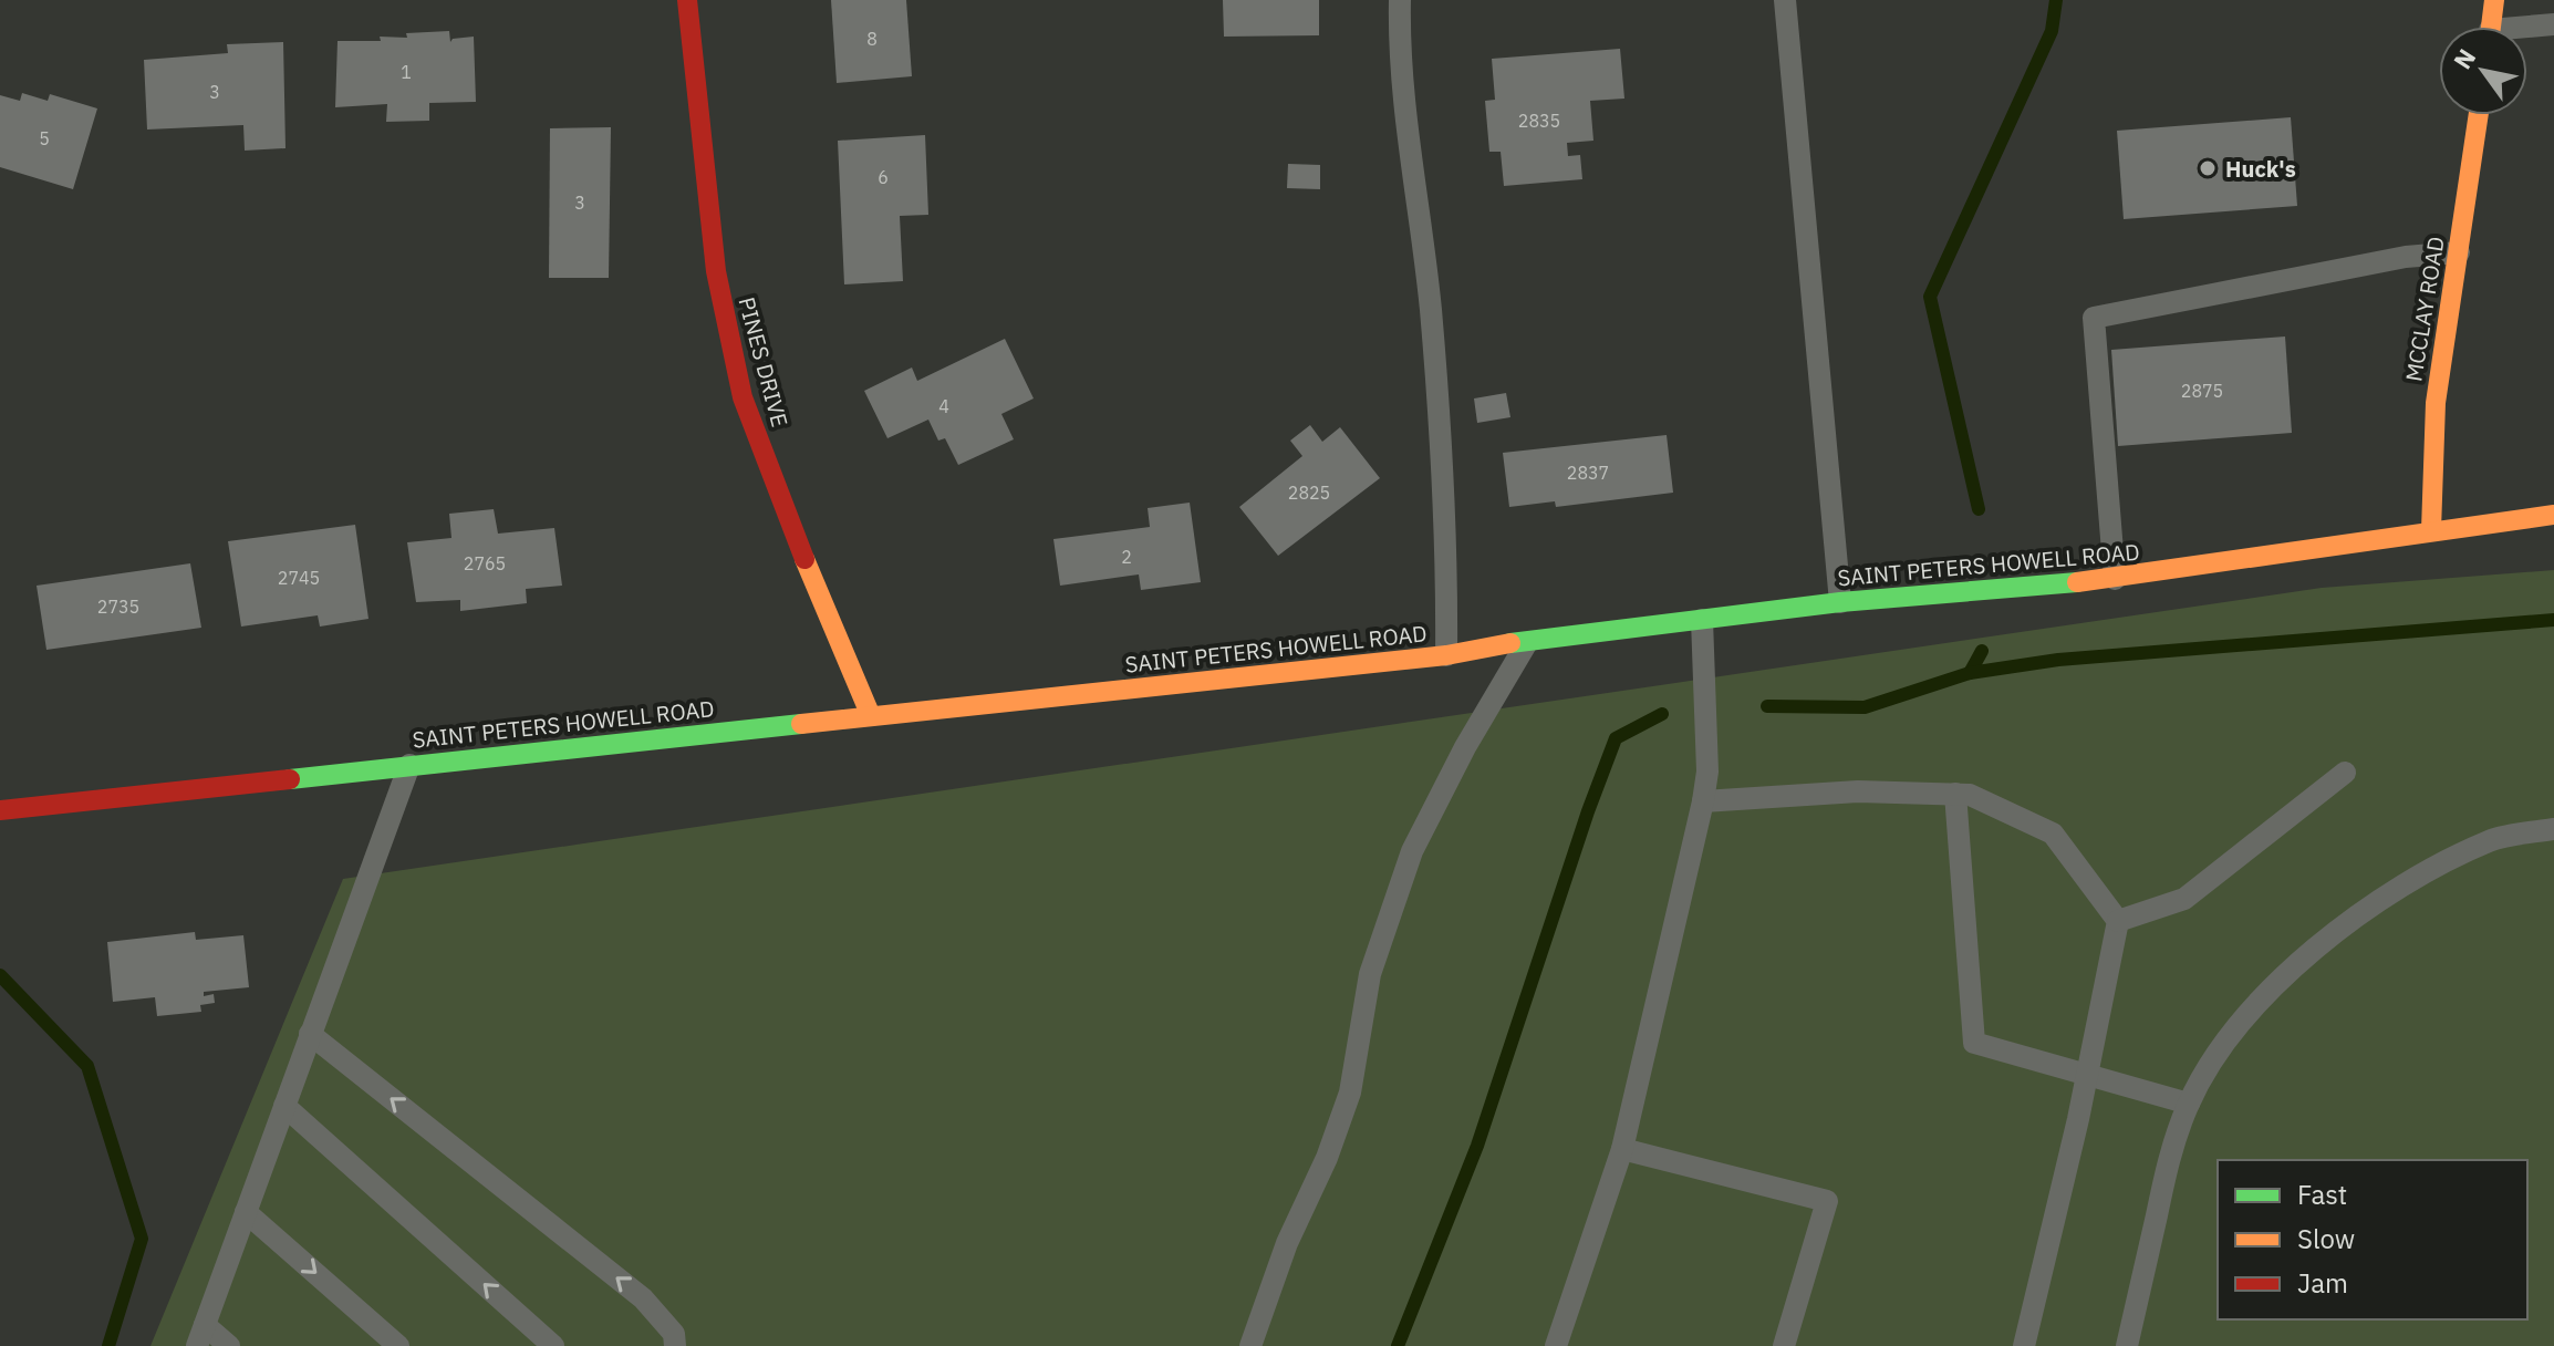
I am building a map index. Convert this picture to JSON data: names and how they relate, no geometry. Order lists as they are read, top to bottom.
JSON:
{
  "streets": {
    "main road": ["MCCLAY ROAD", "PINES DRIVE", "SAINT PETERS HOWELL ROAD"]
  },
  "crossings": [
    ["MCCLAY ROAD", "SAINT PETERS HOWELL ROAD"],
    ["PINES DRIVE", "SAINT PETERS HOWELL ROAD"]
  ],
  "places": ["Huck's"],
  "house_numbers": [
    "8",
    "1",
    "3",
    "2835",
    "5",
    "6",
    "3",
    "2875",
    "4",
    "2837",
    "2825",
    "2",
    "2765",
    "2745",
    "2735"
  ],
  "legend": ["Fast", "Slow", "Jam"],
  "north": "top left"
}
